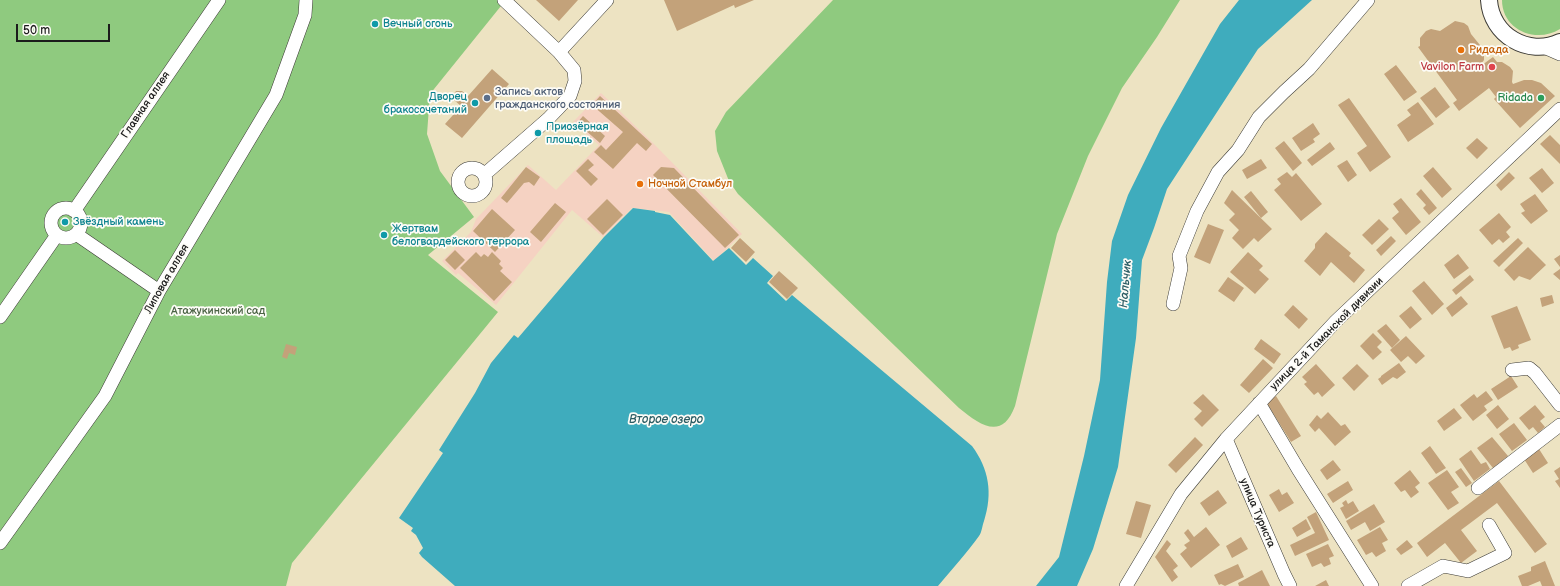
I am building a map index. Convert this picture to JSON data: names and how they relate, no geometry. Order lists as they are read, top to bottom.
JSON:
{
  "streets": {
    "street": [
      "Главная аллея",
      "Липовая аллея",
      "улица 2-й Таманской дивизии",
      "улица Туриста"
    ]
  },
  "crossings": [
    ["улица 2-й Таманской дивизии", "улица Туриста"]
  ],
  "water": ["Нальчик", "Второе озеро"],
  "parks": ["Атажукинский сад"],
  "places": [
    "Вечный огонь",
    "Ридада",
    "Vavilon Farm",
    "Запись актов гражданского состояния",
    "Ridada",
    "Дворец бракосочетаний",
    "Приозёрная площадь",
    "Ночной Стамбул",
    "Звёздный камень",
    "Жертвам белогвардейского террора"
  ],
  "scale_bar": "50 m"
}
